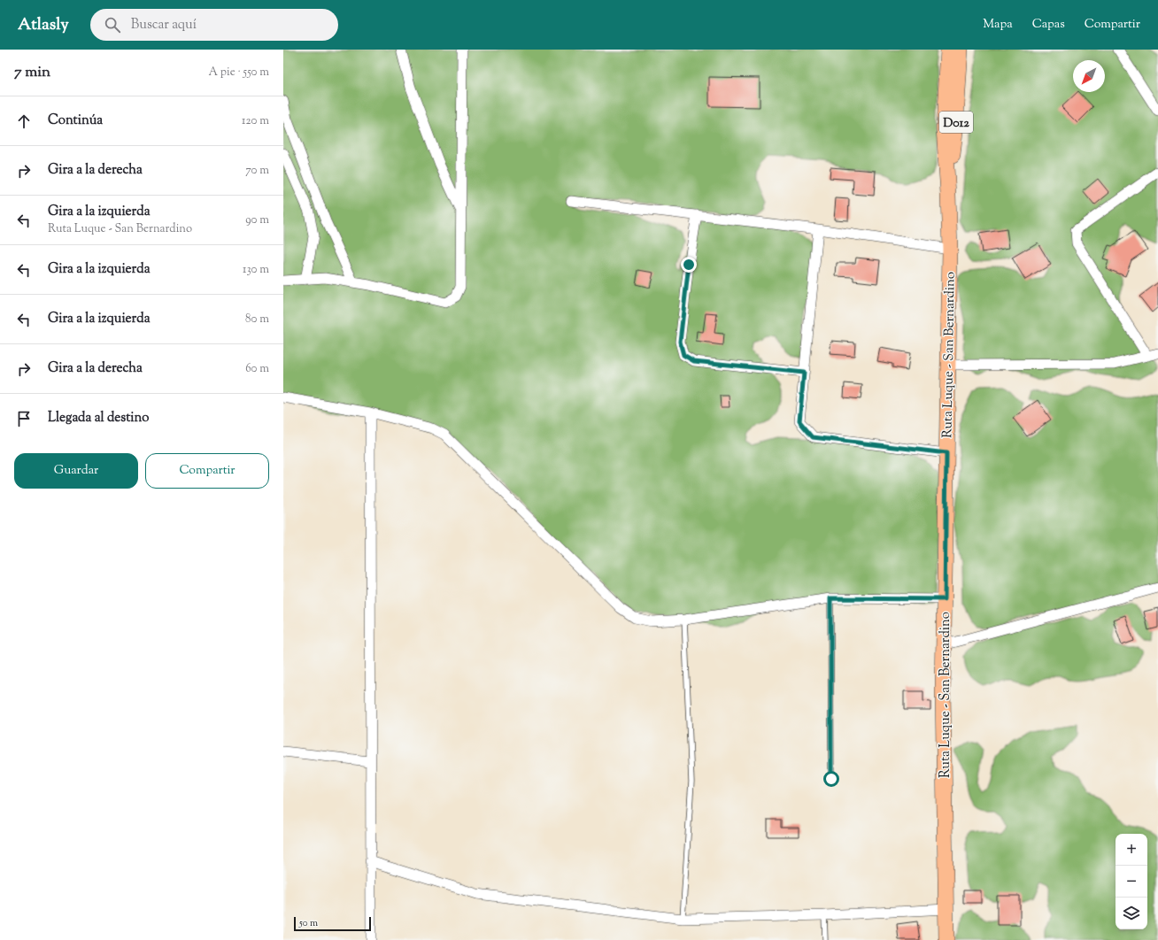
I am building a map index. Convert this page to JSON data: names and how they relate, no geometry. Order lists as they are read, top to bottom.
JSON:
{
  "streets": {
    "main road": ["D012", "Ruta Luque - San Bernardino"]
  },
  "crossings": [
    ["D012", "Ruta Luque - San Bernardino"]
  ],
  "scale_bar": "50 m",
  "north": "bottom left",
  "page": {
    "header": "Atlasly",
    "search": "Buscar aquí",
    "nav": ["Mapa", "Capas", "Compartir"],
    "heading": ["7 min", "A pie · 550 m"],
    "list": [
      ["Continúa", "120 m"],
      ["Gira a la derecha", "70 m"],
      ["Gira a la izquierda", "Ruta Luque - San Bernardino", "90 m"],
      ["Gira a la izquierda", "130 m"],
      ["Gira a la izquierda", "80 m"],
      ["Gira a la derecha", "60 m"],
      "Llegada al destino"
    ],
    "buttons": ["Guardar", "Compartir"],
    "map_buttons": ["+", "−"],
    "scale": "50 m"
  }
}
